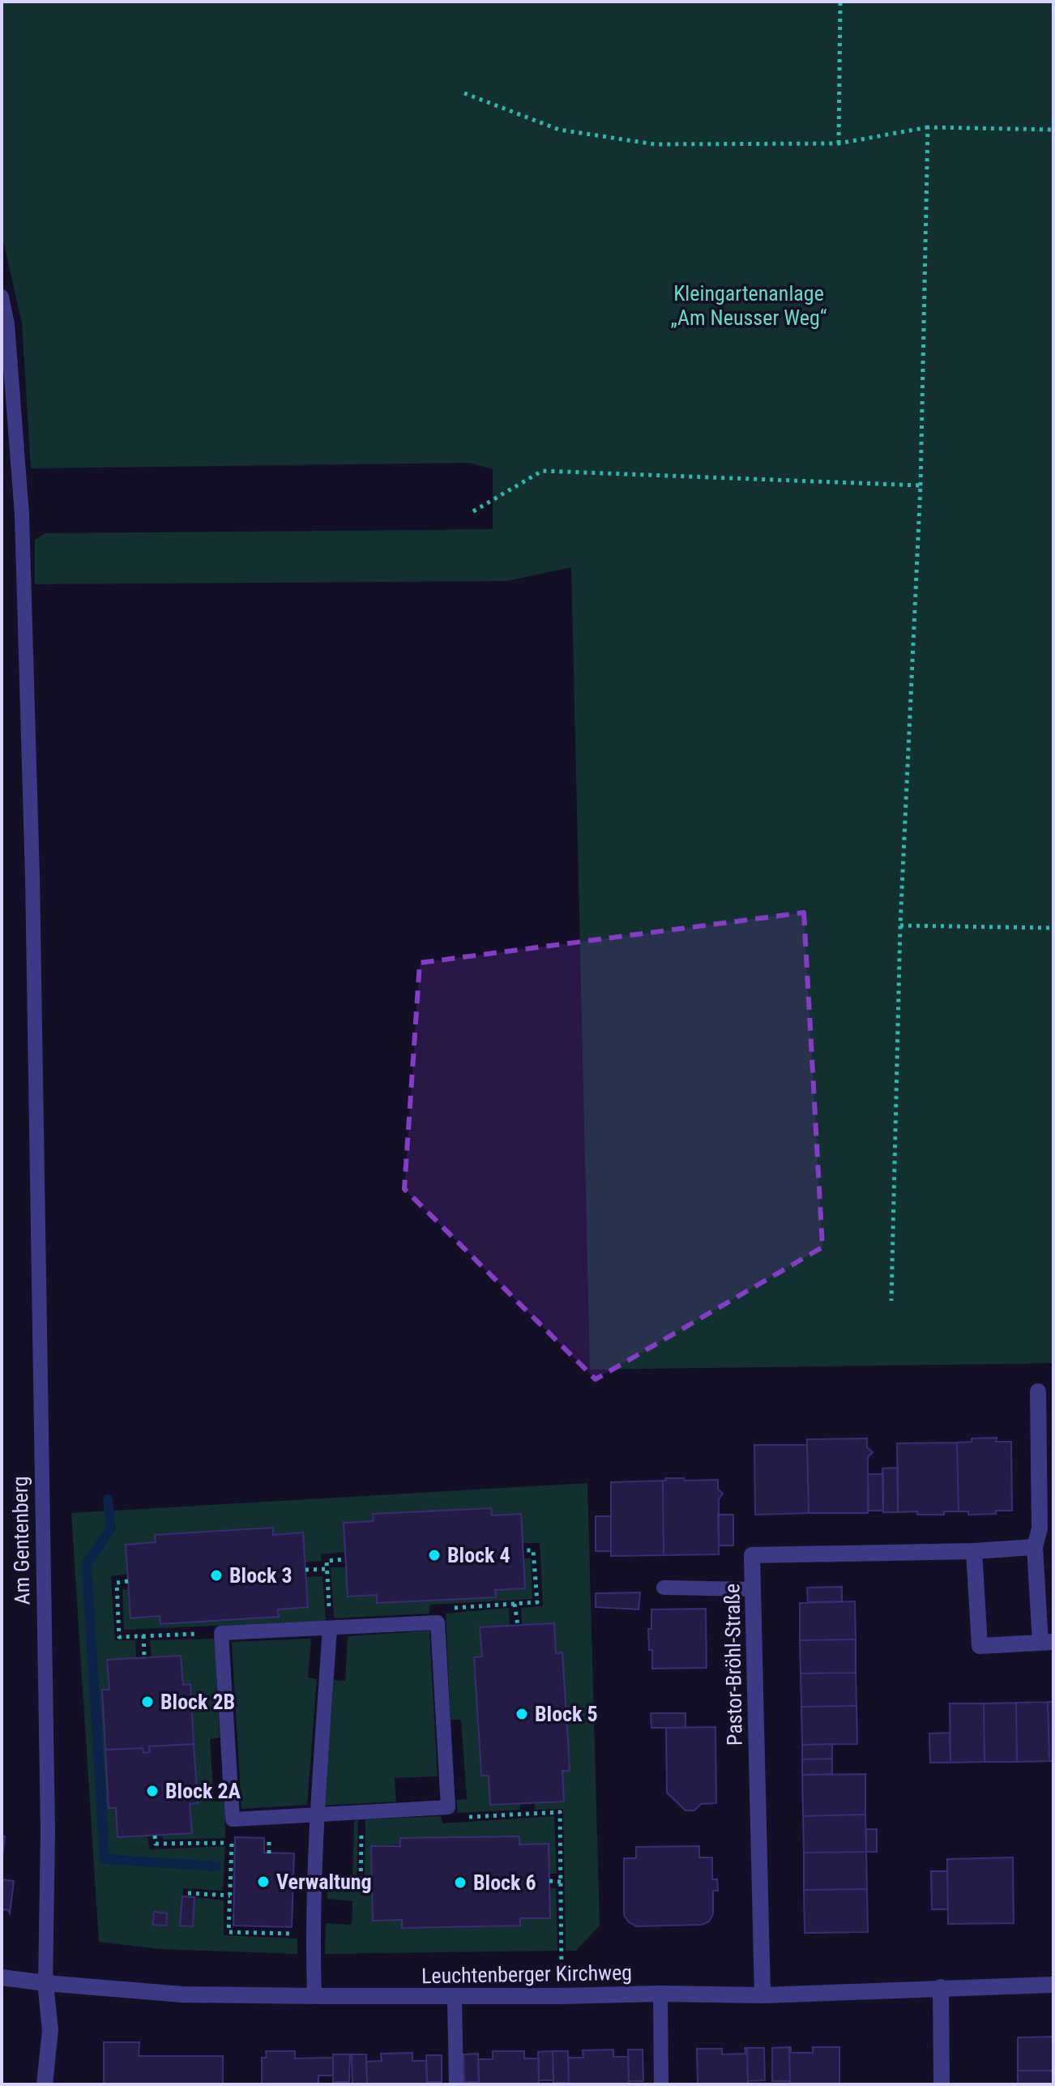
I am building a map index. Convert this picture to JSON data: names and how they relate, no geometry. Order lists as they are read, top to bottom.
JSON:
{
  "streets": {
    "street": ["Am Gentenberg", "Pastor-Bröhl-Straße", "Leuchtenberger Kirchweg"]
  },
  "crossings": [
    ["Am Gentenberg", "Leuchtenberger Kirchweg"],
    ["Pastor-Bröhl-Straße", "Leuchtenberger Kirchweg"]
  ],
  "parks": ["Kleingartenanlage „Am Neusser Weg“"],
  "places": [
    "Block 4",
    "Block 3",
    "Block 2B",
    "Block 5",
    "Block 2A",
    "Verwaltung",
    "Block 6"
  ]
}
